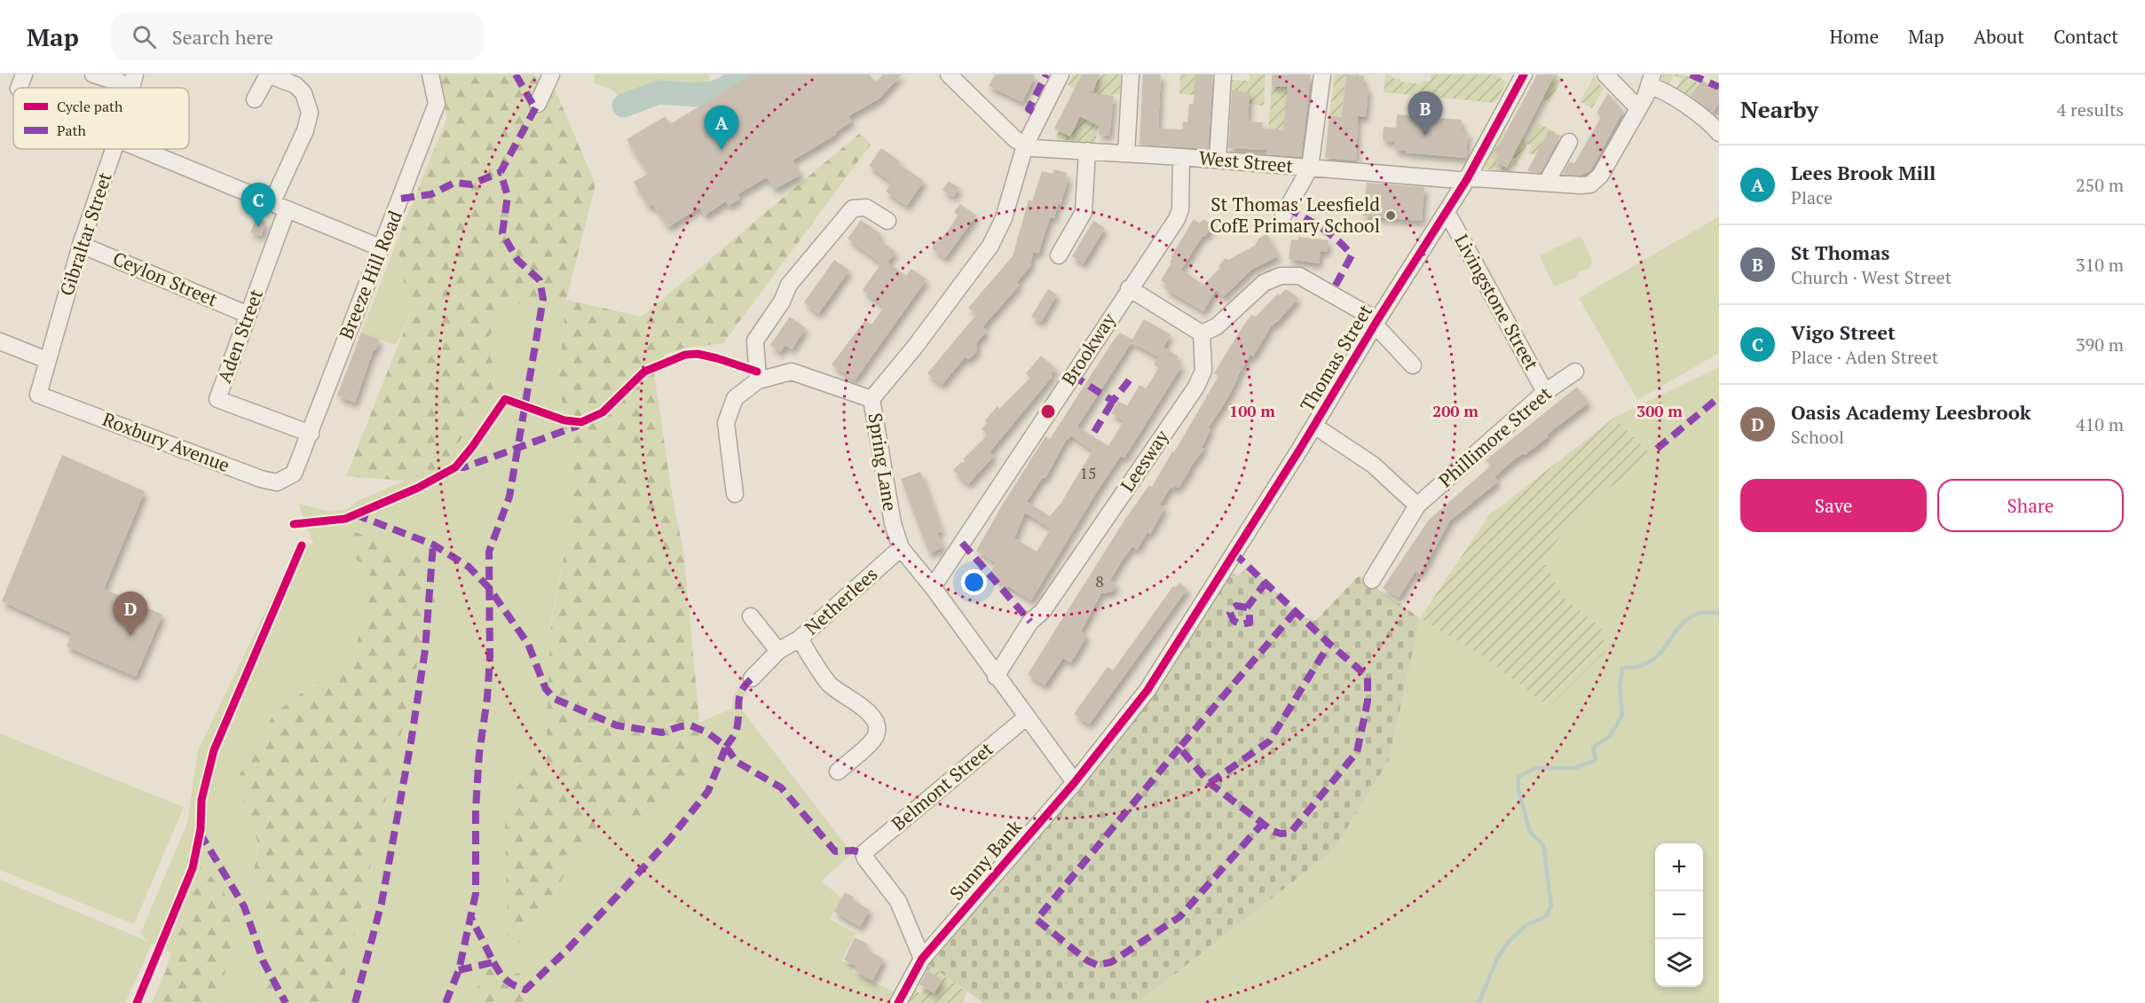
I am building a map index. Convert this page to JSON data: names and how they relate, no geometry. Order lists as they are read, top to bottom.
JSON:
{
  "streets": {
    "street": [
      "West Street",
      "Gibraltar Street",
      "Breeze Hill Road",
      "Ceylon Street",
      "Livingstone Street",
      "Aden Street",
      "Brookway",
      "Thomas Street",
      "Phillimore Street",
      "Roxbury Avenue",
      "Leesway",
      "Spring Lane",
      "Netherlees",
      "Belmont Street",
      "Sunny Bank"
    ]
  },
  "crossings": [
    ["West Street", "Brookway"],
    ["West Street", "Thomas Street"],
    ["West Street", "Spring Lane"],
    ["Gibraltar Street", "Ceylon Street"],
    ["Gibraltar Street", "Roxbury Avenue"],
    ["Breeze Hill Road", "Aden Street"],
    ["Breeze Hill Road", "Roxbury Avenue"],
    ["Ceylon Street", "Aden Street"],
    ["Livingstone Street", "Thomas Street"],
    ["Livingstone Street", "Phillimore Street"],
    ["Brookway", "Spring Lane"],
    ["Thomas Street", "Spring Lane"],
    ["Thomas Street", "Sunny Bank"],
    ["Leesway", "Spring Lane"],
    ["Spring Lane", "Netherlees"],
    ["Spring Lane", "Belmont Street"],
    ["Spring Lane", "Sunny Bank"],
    ["Belmont Street", "Sunny Bank"]
  ],
  "places": ["St Thomas' Leesfield CofE Primary School"],
  "house_numbers": ["15", "8"],
  "legend": ["Cycle path", "Path"],
  "page": {
    "header": "Map",
    "search": "Search here",
    "nav": [
      "Home",
      "Map",
      "About",
      "Contact"
    ],
    "heading": ["Nearby", "4 results"],
    "pins": [
      "B",
      "A",
      "C",
      "D"
    ],
    "list": [
      {
        "mark": "A",
        "name": "Lees Brook Mill",
        "note": "Place",
        "value": "250 m"
      },
      {
        "mark": "B",
        "name": "St Thomas",
        "note": "Church · West Street",
        "value": "310 m"
      },
      {
        "mark": "C",
        "name": "Vigo Street",
        "note": "Place · Aden Street",
        "value": "390 m"
      },
      {
        "mark": "D",
        "name": "Oasis Academy Leesbrook",
        "note": "School",
        "value": "410 m"
      }
    ],
    "buttons": ["Save", "Share"],
    "map_buttons": ["+", "−"]
  },
  "rings": ["100 m", "200 m", "300 m"]
}
